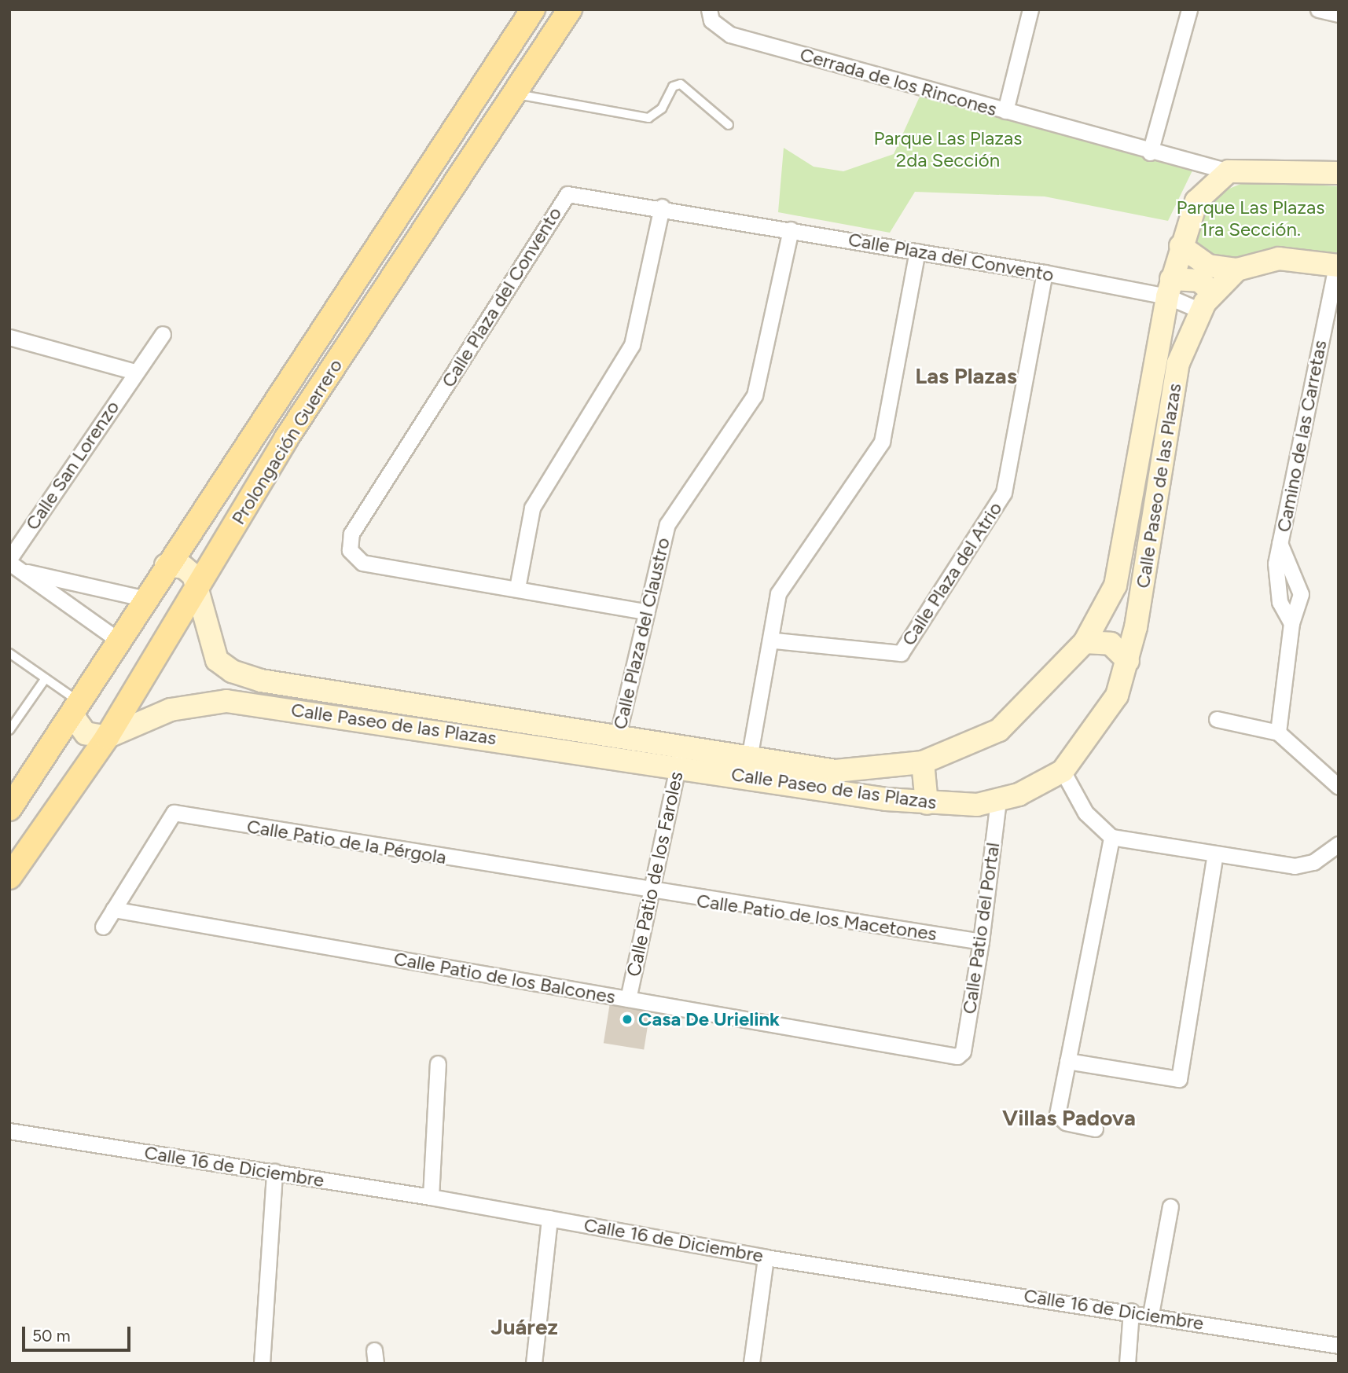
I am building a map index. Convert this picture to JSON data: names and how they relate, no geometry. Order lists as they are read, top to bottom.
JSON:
{
  "streets": {
    "main road": ["Prolongación Guerrero"],
    "street": [
      "Cerrada de los Rincones",
      "Calle Plaza del Convento",
      "Camino de las Carretas",
      "Calle San Lorenzo",
      "Calle Paseo de las Plazas",
      "Calle Plaza del Atrio",
      "Calle Plaza del Claustro",
      "Calle Patio de la Pérgola",
      "Calle Patio de los Faroles",
      "Calle Patio de los Macetones",
      "Calle Patio del Portal",
      "Calle Patio de los Balcones",
      "Calle 16 de Diciembre"
    ]
  },
  "crossings": [
    ["Cerrada de los Rincones", "Calle Paseo de las Plazas"],
    ["Calle Plaza del Convento", "Calle Paseo de las Plazas"],
    ["Calle Plaza del Convento", "Calle Plaza del Atrio"],
    ["Calle Plaza del Convento", "Calle Plaza del Claustro"],
    ["Camino de las Carretas", "Calle Paseo de las Plazas"],
    ["Prolongación Guerrero", "Calle Paseo de las Plazas"],
    ["Calle Paseo de las Plazas", "Calle Plaza del Claustro"],
    ["Calle Paseo de las Plazas", "Calle Patio de los Faroles"],
    ["Calle Paseo de las Plazas", "Calle Patio del Portal"],
    ["Calle Patio de la Pérgola", "Calle Patio de los Faroles"],
    ["Calle Patio de la Pérgola", "Calle Patio de los Macetones"],
    ["Calle Patio de la Pérgola", "Calle Patio de los Balcones"],
    ["Calle Patio de los Faroles", "Calle Patio de los Macetones"],
    ["Calle Patio de los Faroles", "Calle Patio de los Balcones"],
    ["Calle Patio de los Macetones", "Calle Patio del Portal"],
    ["Calle Patio del Portal", "Calle Patio de los Balcones"]
  ],
  "districts": ["Las Plazas", "Villas Padova", "Juárez"],
  "parks": ["Parque Las Plazas 2da Sección", "Parque Las Plazas 1ra Sección."],
  "places": ["Casa De Urielink"],
  "scale_bar": "50 m"
}
